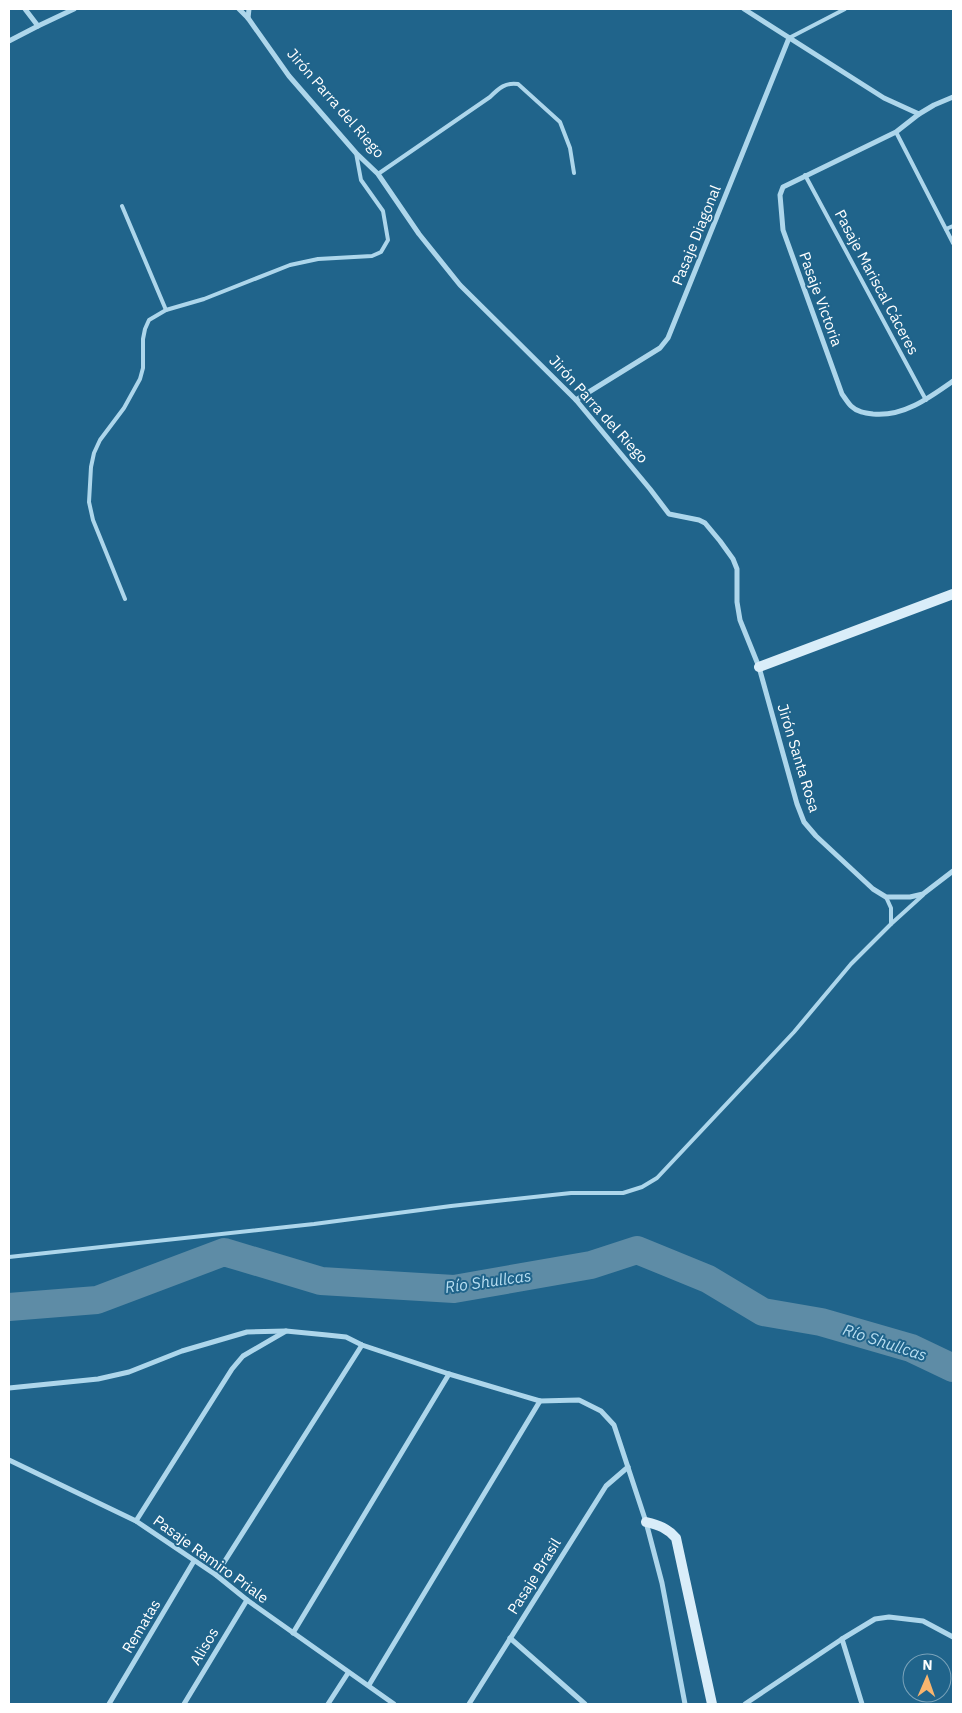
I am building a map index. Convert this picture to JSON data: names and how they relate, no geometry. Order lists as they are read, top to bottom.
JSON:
{
  "streets": {
    "street": [
      "Jirón Parra del Riego",
      "Pasaje Diagonal",
      "Pasaje Victoria",
      "Jirón Santa Rosa",
      "Pasaje Ramiro Priale",
      "Pasaje Brasil",
      "Rematas",
      "Alisos"
    ],
    "lane": ["Pasaje Mariscal Cáceres"]
  },
  "crossings": [
    ["Jirón Parra del Riego", "Pasaje Diagonal"],
    ["Jirón Parra del Riego", "Jirón Santa Rosa"],
    ["Pasaje Mariscal Cáceres", "Pasaje Victoria"],
    ["Pasaje Ramiro Priale", "Rematas"],
    ["Pasaje Ramiro Priale", "Alisos"]
  ],
  "water": ["Río Shullcas"],
  "north": "top"
}
